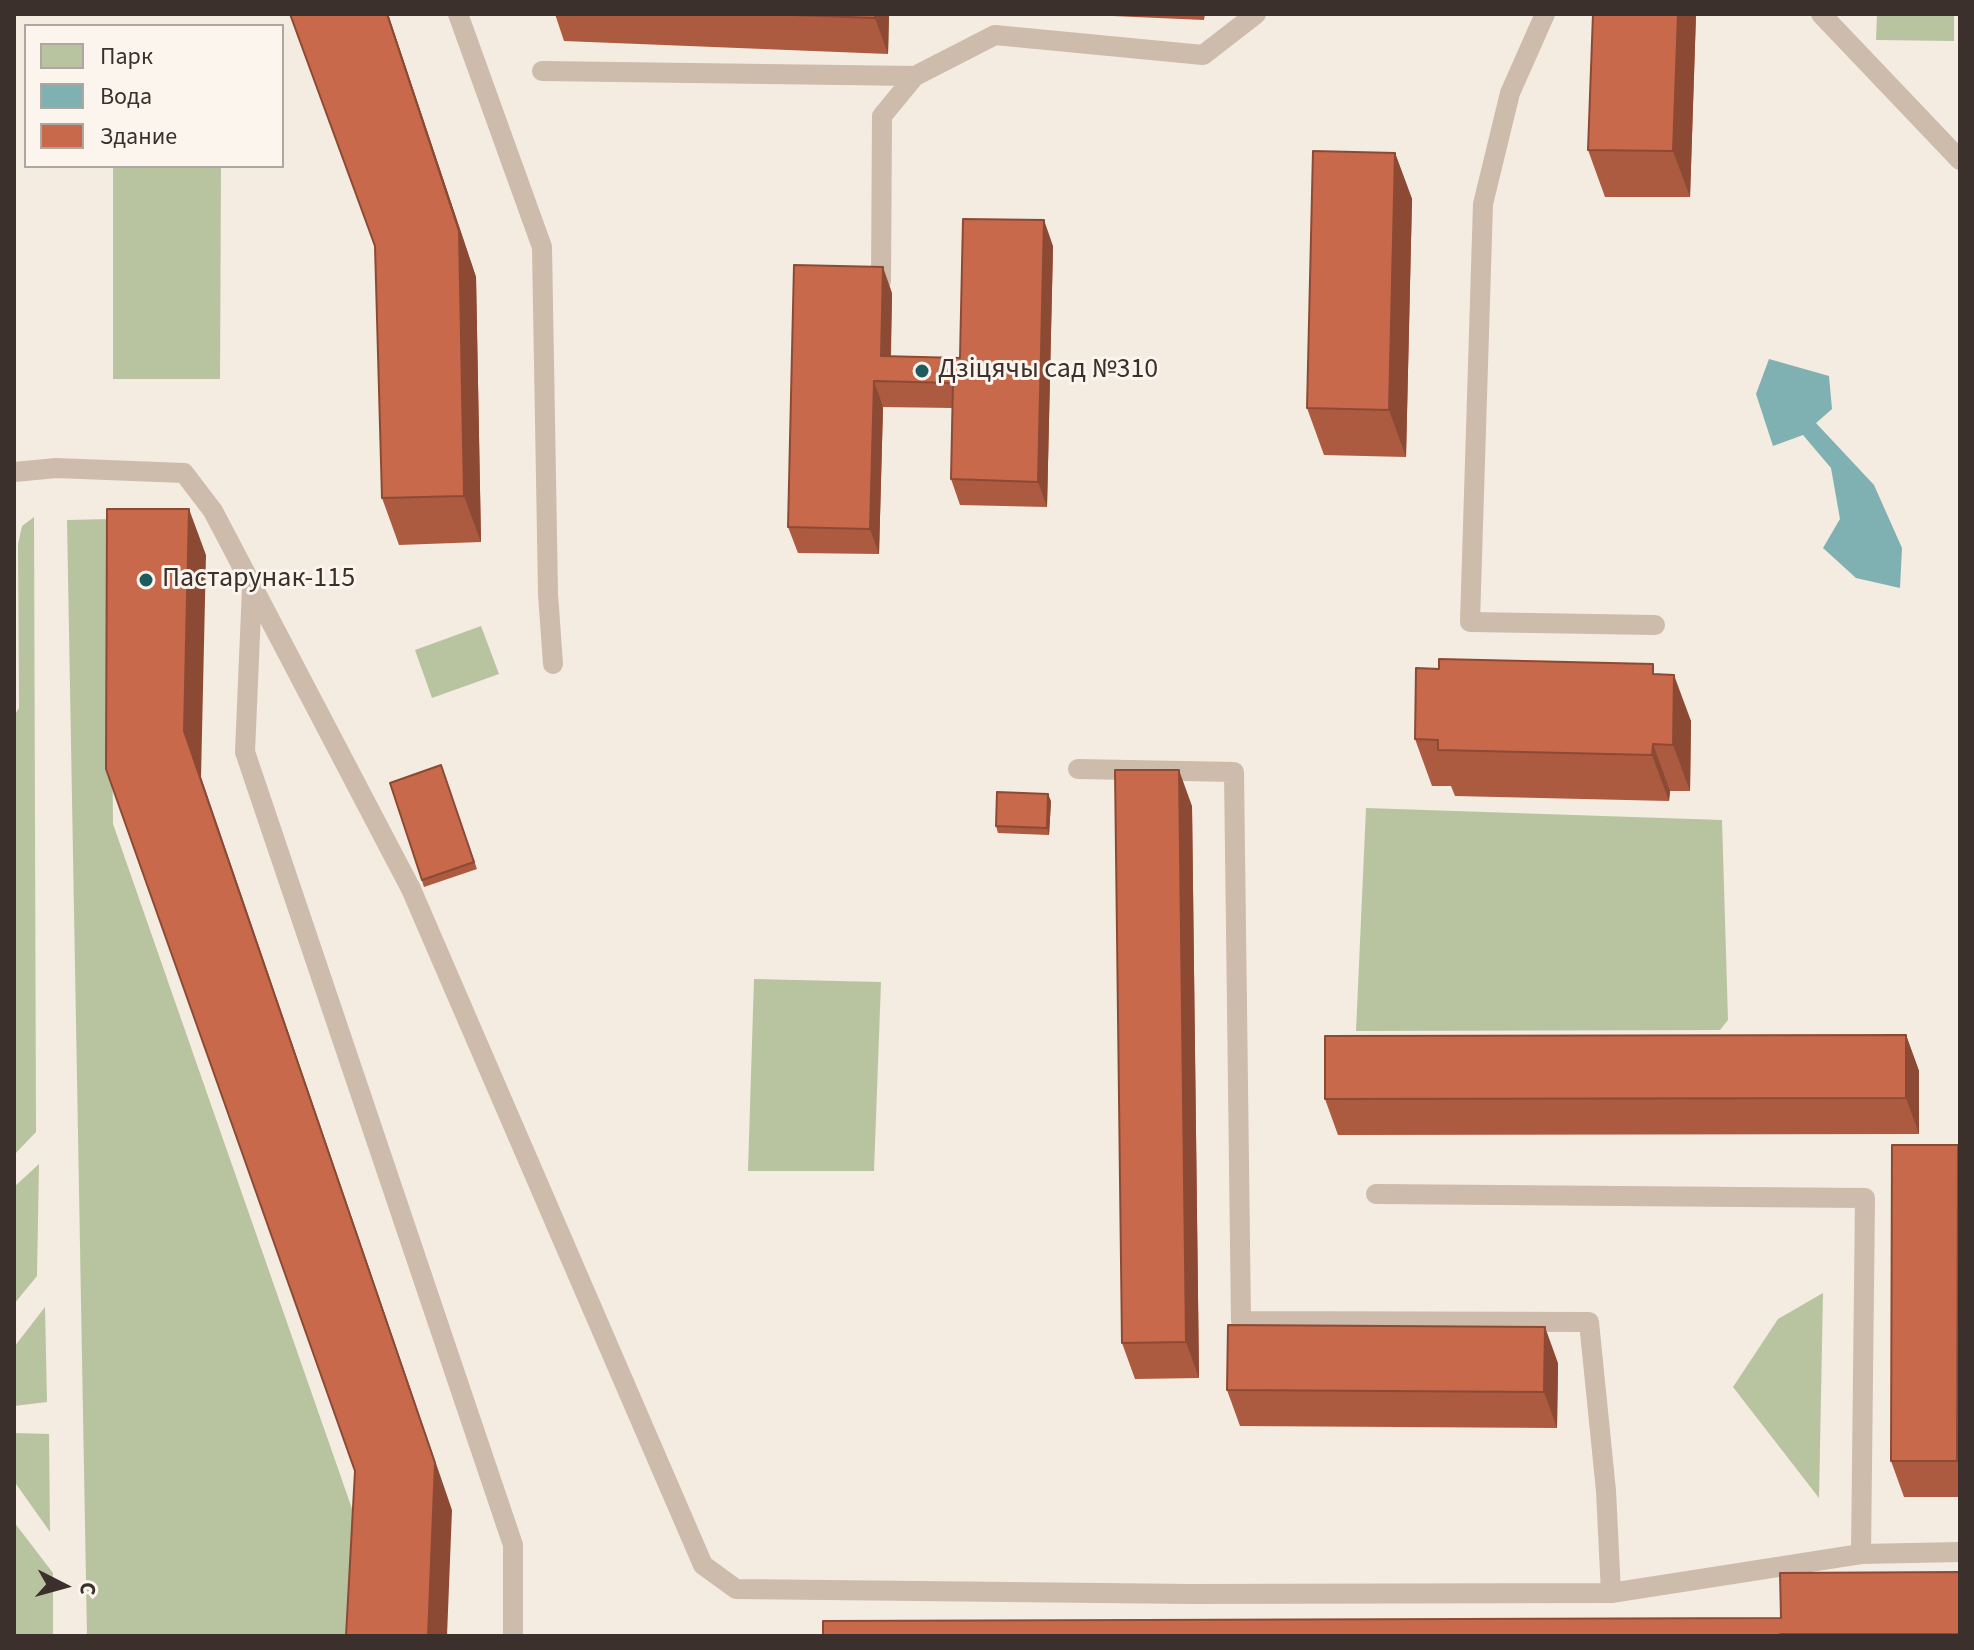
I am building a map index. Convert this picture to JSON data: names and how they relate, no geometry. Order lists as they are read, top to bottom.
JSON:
{
  "places": ["Дзіцячы сад №310", "Пастарунак-115"],
  "legend": ["Парк", "Вода", "Здание"],
  "north": "right"
}
